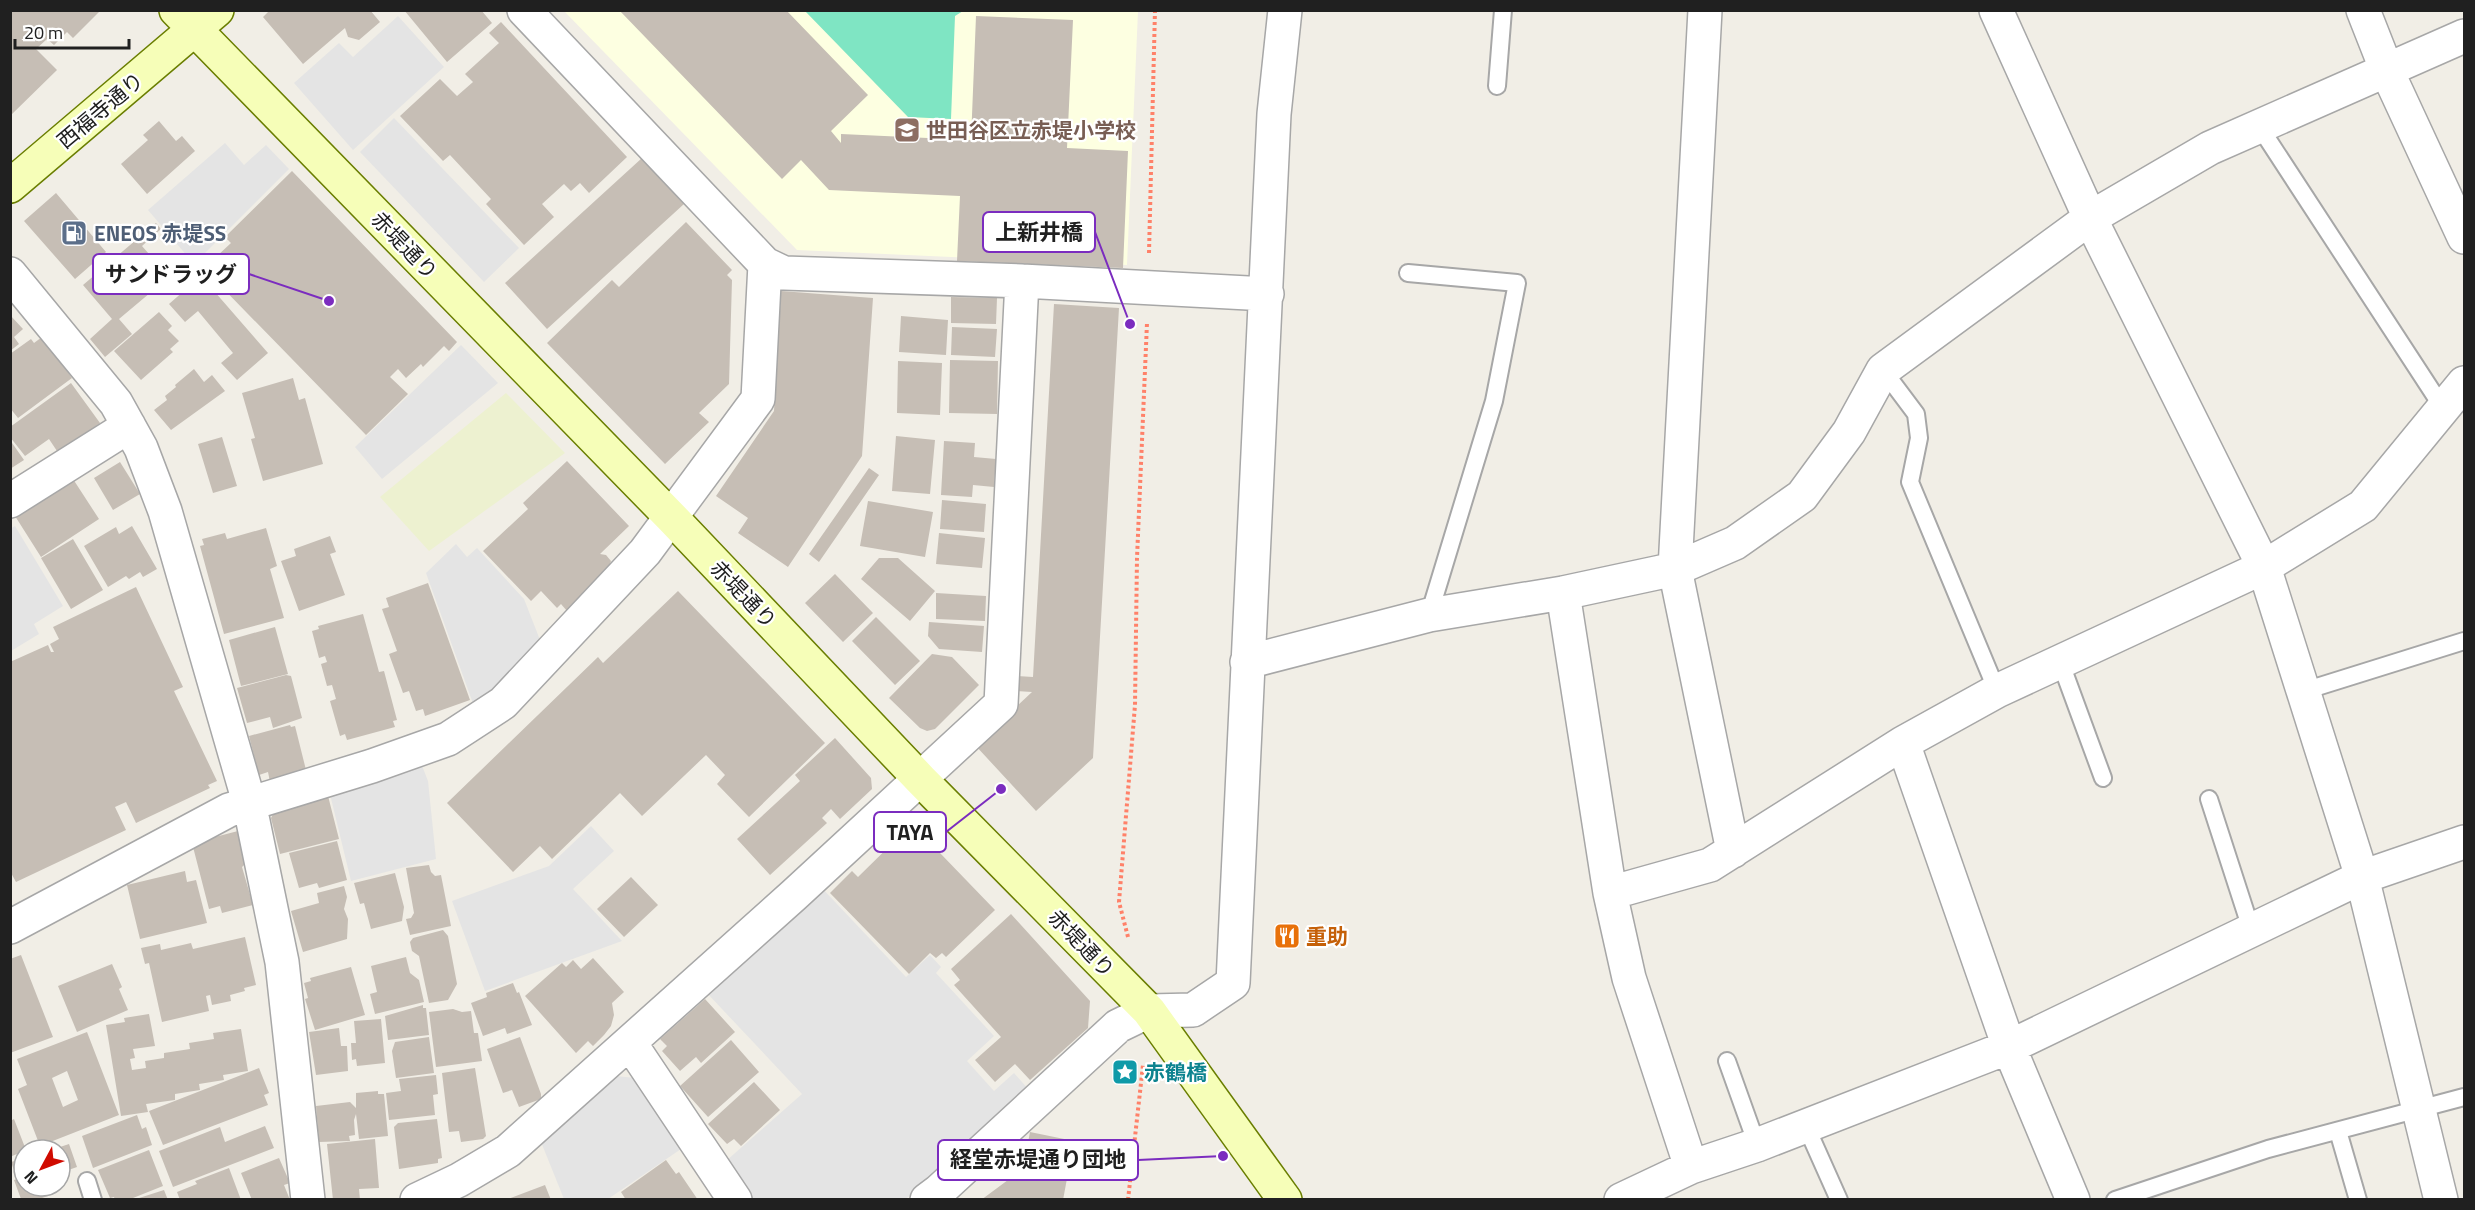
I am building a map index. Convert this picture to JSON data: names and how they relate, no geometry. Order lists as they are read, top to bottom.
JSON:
{
  "streets": {
    "street": ["西福寺通り", "赤堤通り"]
  },
  "crossings": [
    ["西福寺通り", "赤堤通り"]
  ],
  "places": {
    "school or university": ["世田谷区立赤堤小学校"],
    "fuel station": ["ENEOS 赤堤SS"],
    "other": [
      "サンドラッグ",
      "上新井橋",
      "TAYA",
      "経堂赤堤通り団地"
    ],
    "restaurant": ["重助"],
    "place": ["赤鶴橋"]
  },
  "scale_bar": "20 m",
  "north": "bottom left"
}
